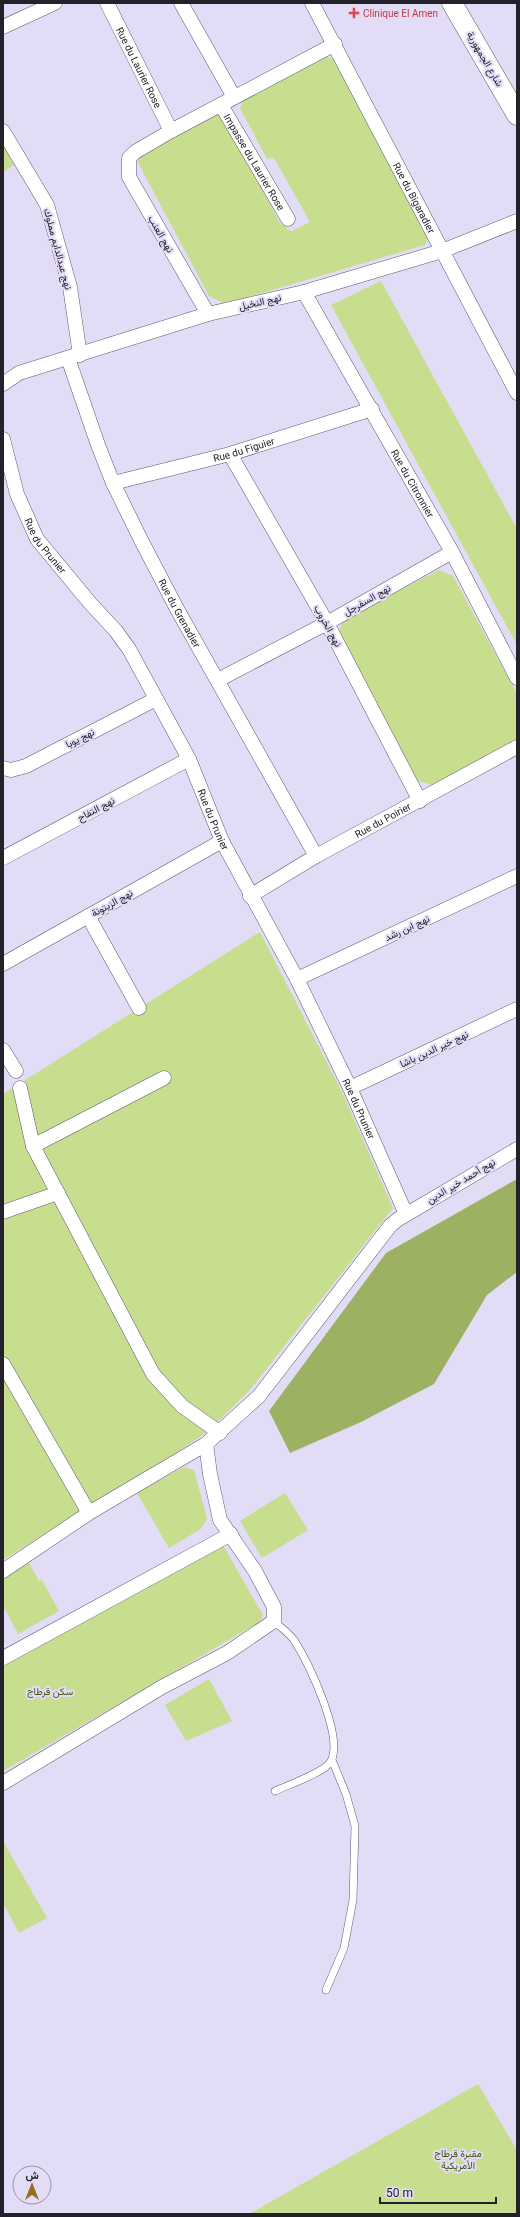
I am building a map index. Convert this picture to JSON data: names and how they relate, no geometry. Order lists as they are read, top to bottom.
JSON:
{
  "streets": {
    "main road": ["شارع الجمهورية"],
    "street": [
      "Rue du Laurier Rose",
      "Impasse du Laurier Rose",
      "Rue du Bigaradier",
      "نهج العنب",
      "نهج عبدالدايم مملوك",
      "نهج النخيل",
      "Rue du Figuier",
      "Rue du Citronnier",
      "Rue du Prunier",
      "نهج السفرجل",
      "Rue du Grenadier",
      "نهج الخروب",
      "نهج يوبا",
      "نهج التفاح",
      "Rue du Poirier",
      "نهج الزيتونة",
      "نهج ابن رشد",
      "نهج خير الدين باشا",
      "نهج أحمد خير الدين"
    ]
  },
  "crossings": [
    ["Rue du Laurier Rose", "نهج العنب"],
    ["Rue du Bigaradier", "نهج النخيل"],
    ["نهج العنب", "نهج النخيل"],
    ["نهج عبدالدايم مملوك", "نهج النخيل"],
    ["نهج عبدالدايم مملوك", "Rue du Grenadier"],
    ["نهج النخيل", "Rue du Citronnier"],
    ["نهج النخيل", "Rue du Grenadier"],
    ["Rue du Figuier", "Rue du Citronnier"],
    ["Rue du Figuier", "Rue du Grenadier"],
    ["Rue du Figuier", "نهج الخروب"],
    ["Rue du Citronnier", "نهج السفرجل"],
    ["Rue du Prunier", "نهج يوبا"],
    ["Rue du Prunier", "نهج التفاح"],
    ["Rue du Prunier", "Rue du Poirier"],
    ["Rue du Prunier", "نهج الزيتونة"],
    ["Rue du Prunier", "نهج ابن رشد"],
    ["Rue du Prunier", "نهج خير الدين باشا"],
    ["Rue du Prunier", "نهج أحمد خير الدين"],
    ["نهج السفرجل", "Rue du Grenadier"],
    ["نهج السفرجل", "نهج الخروب"],
    ["Rue du Grenadier", "Rue du Poirier"],
    ["نهج الخروب", "Rue du Poirier"]
  ],
  "parks": ["سكن قرطاج", "مقبرة قرطاج الأمريكية"],
  "places": {
    "health": ["Clinique El Amen"]
  },
  "scale_bar": "50 m",
  "north": "top"
}
